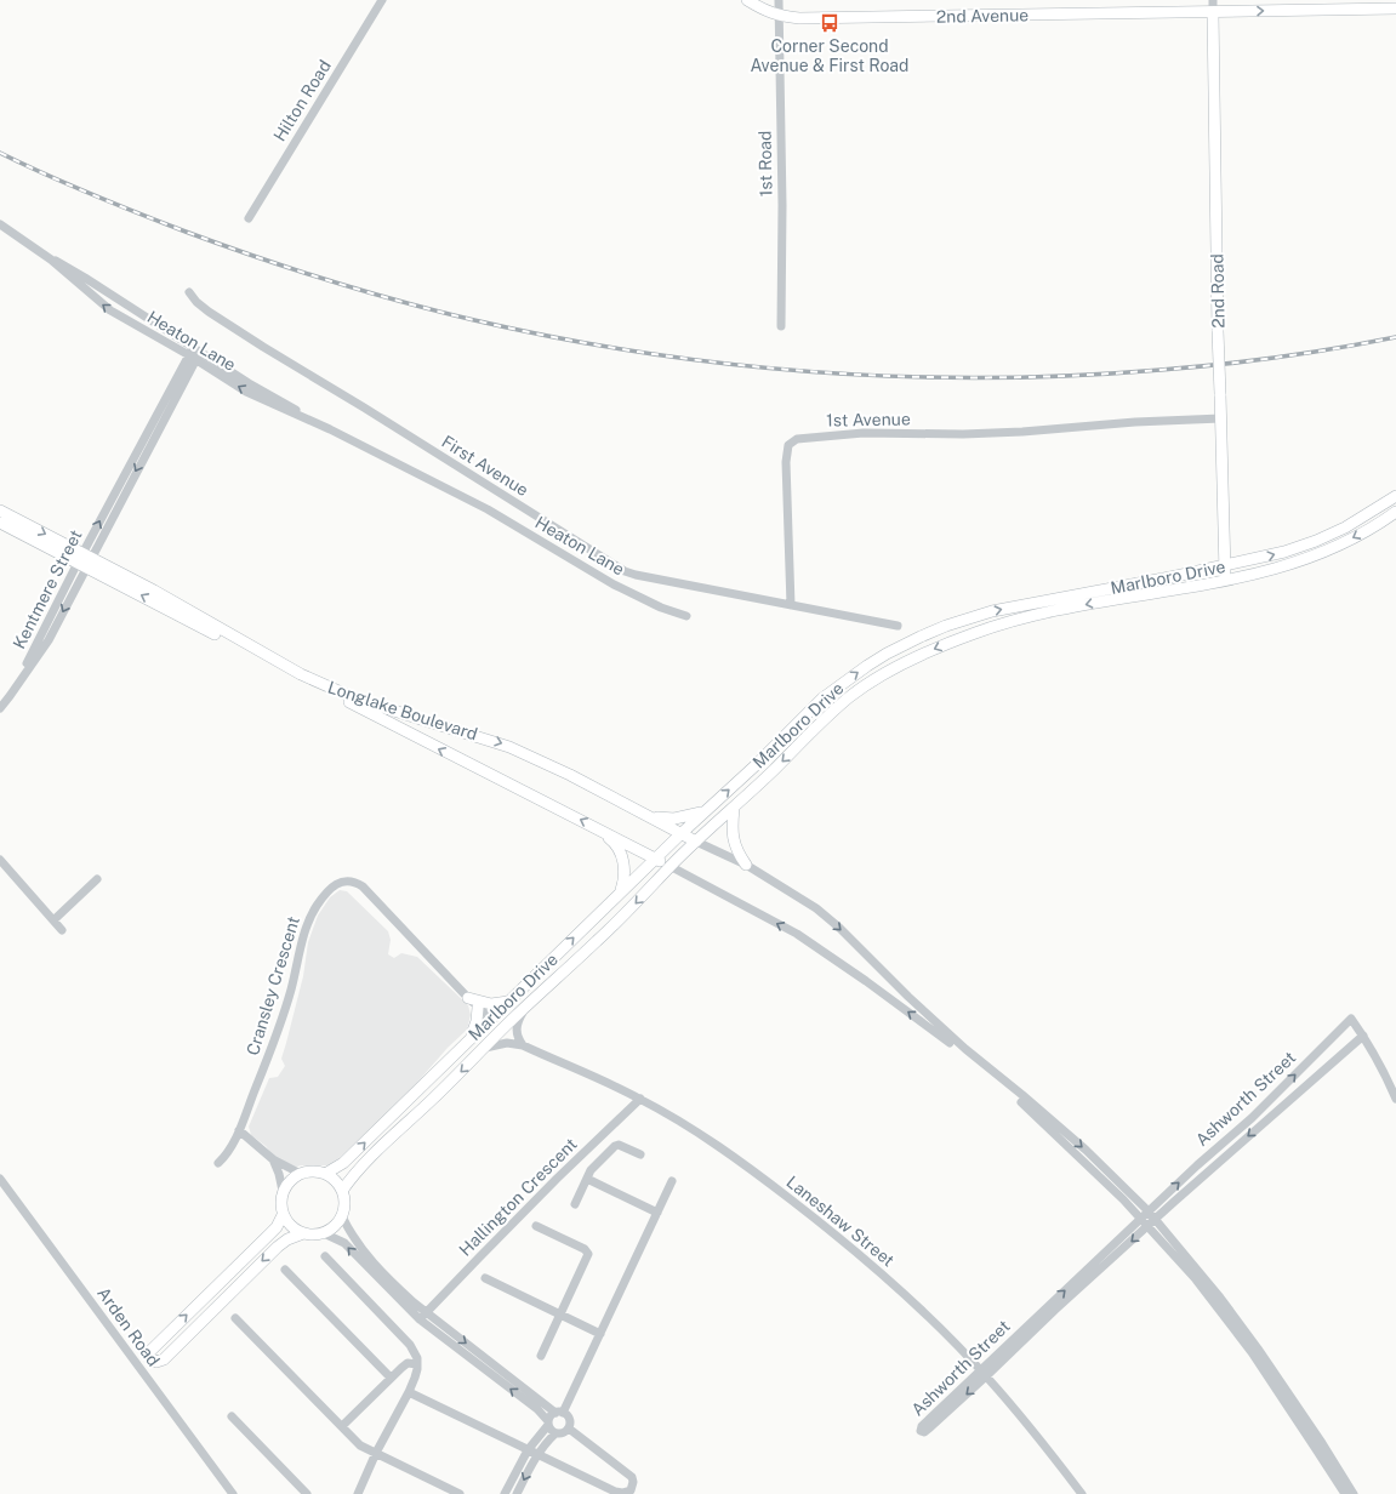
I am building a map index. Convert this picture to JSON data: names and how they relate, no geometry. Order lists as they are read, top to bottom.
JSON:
{
  "streets": {
    "main road": [
      "2nd Avenue",
      "2nd Road",
      "Marlboro Drive",
      "Longlake Boulevard"
    ],
    "street": [
      "Hilton Road",
      "1st Road",
      "Heaton Lane",
      "1st Avenue",
      "First Avenue",
      "Kentmere Street",
      "Cransley Crescent",
      "Ashworth Street",
      "Hallington Crescent",
      "Laneshaw Street",
      "Arden Road"
    ]
  },
  "crossings": [
    ["2nd Avenue", "1st Road"],
    ["2nd Avenue", "2nd Road"],
    ["2nd Road", "1st Avenue"],
    ["2nd Road", "Marlboro Drive"],
    ["Heaton Lane", "Kentmere Street"],
    ["1st Avenue", "First Avenue"],
    ["Marlboro Drive", "Longlake Boulevard"],
    ["Marlboro Drive", "Cransley Crescent"],
    ["Marlboro Drive", "Laneshaw Street"],
    ["Kentmere Street", "Longlake Boulevard"],
    ["Ashworth Street", "Laneshaw Street"],
    ["Hallington Crescent", "Laneshaw Street"]
  ],
  "places": {
    "bus stop": ["Corner Second Avenue & First Road"]
  }
}
